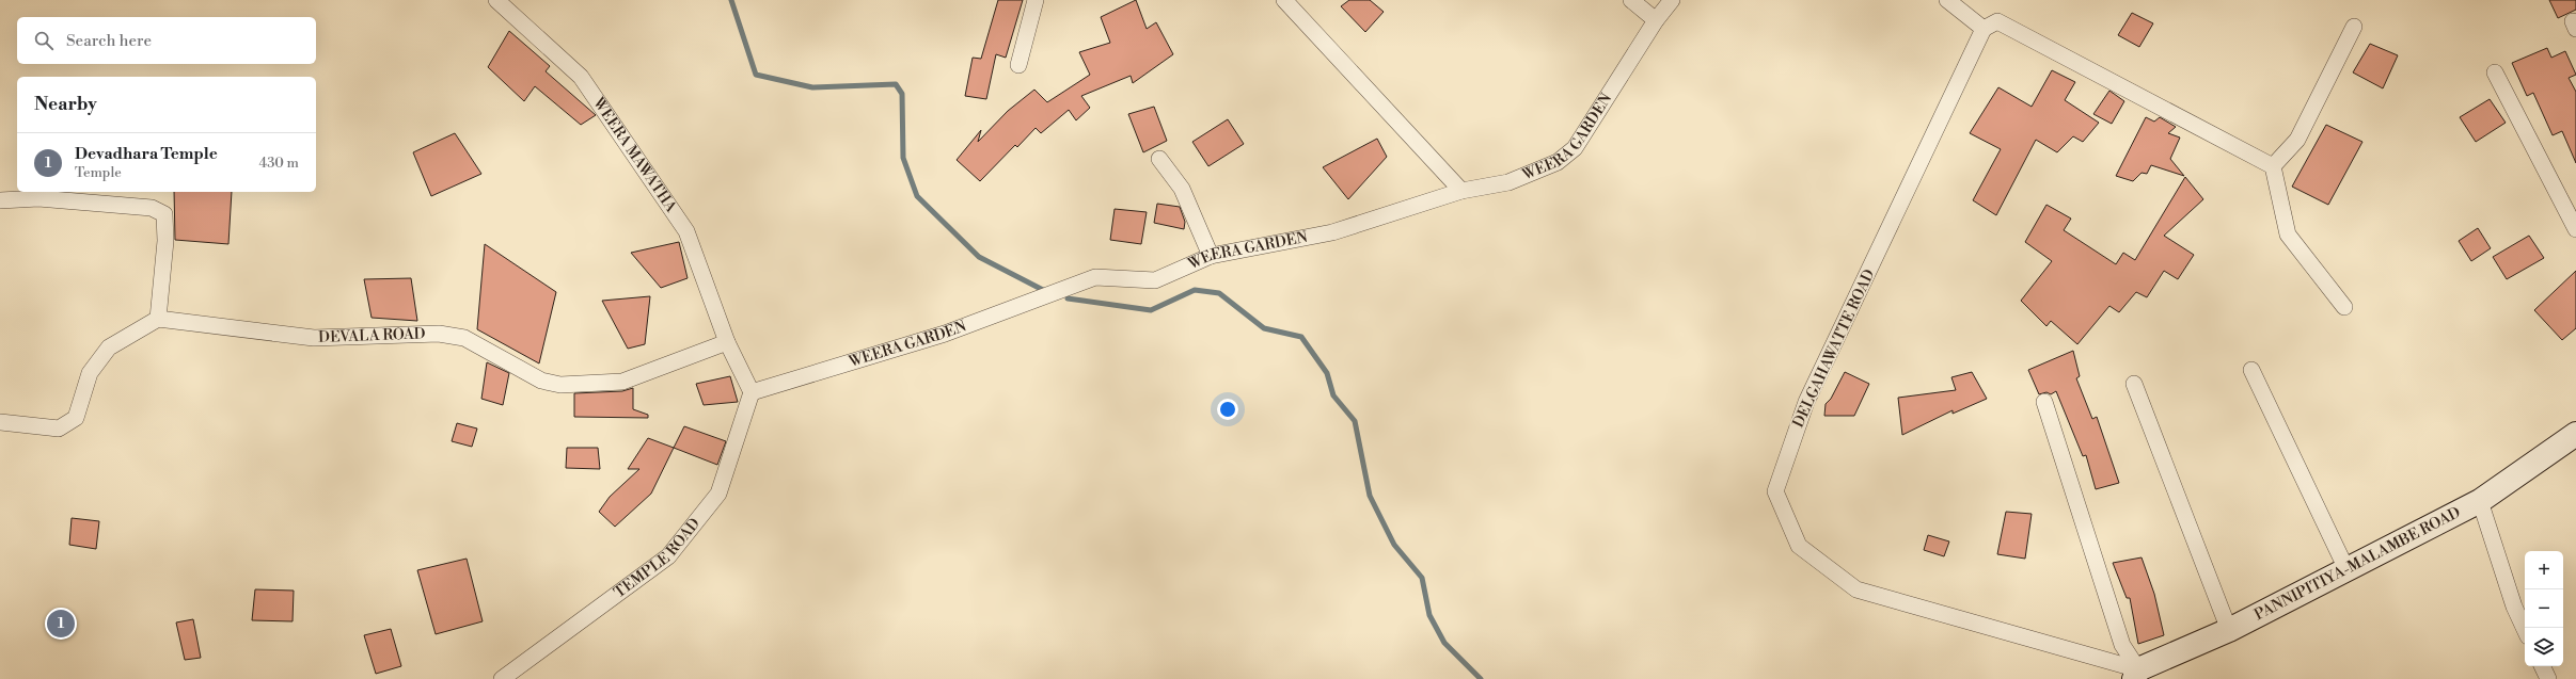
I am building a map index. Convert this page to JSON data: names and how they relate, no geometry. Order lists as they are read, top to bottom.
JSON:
{
  "streets": {
    "street": [
      "WEERA GARDEN",
      "WEERA MAWATHA",
      "DEVALA ROAD",
      "DELGAHAWATTE ROAD",
      "TEMPLE ROAD",
      "PANNIPITIYA-MALAMBE ROAD"
    ]
  },
  "crossings": [
    ["WEERA GARDEN", "TEMPLE ROAD"],
    ["WEERA MAWATHA", "DEVALA ROAD"],
    ["DELGAHAWATTE ROAD", "PANNIPITIYA-MALAMBE ROAD"]
  ],
  "page": {
    "search": "Search here",
    "heading": "Nearby",
    "list": [
      {
        "mark": "1",
        "name": "Devadhara Temple",
        "note": "Temple",
        "value": "430 m"
      }
    ],
    "map_buttons": ["+", "−"],
    "pins": "1"
  }
}
